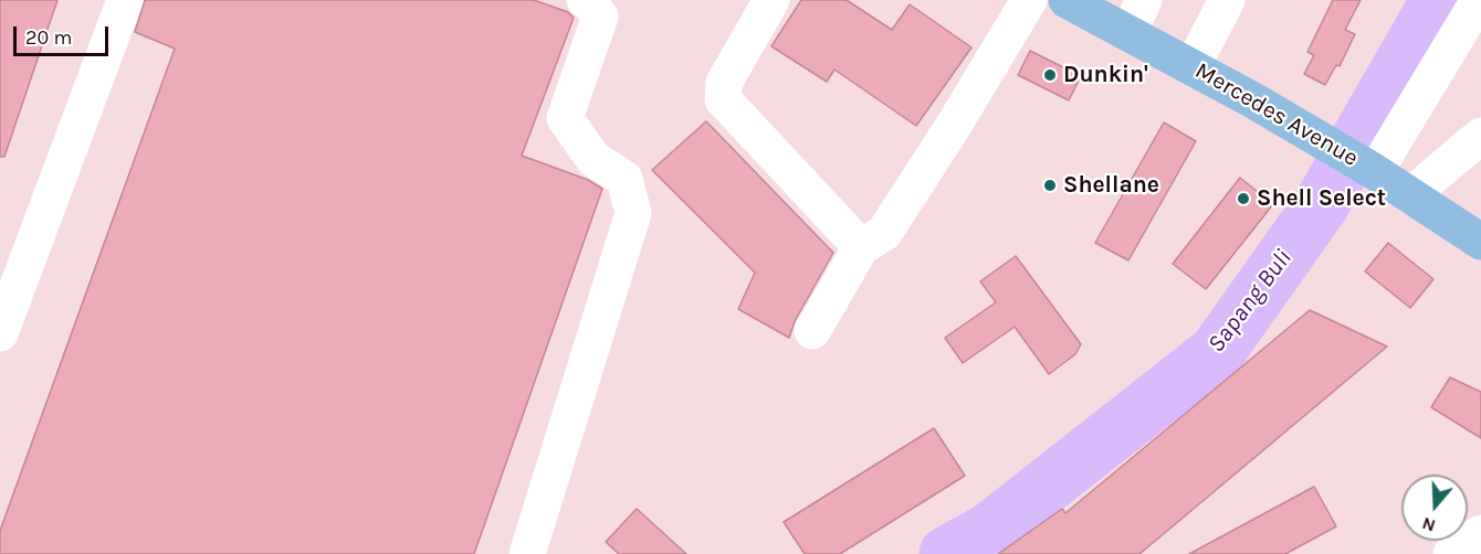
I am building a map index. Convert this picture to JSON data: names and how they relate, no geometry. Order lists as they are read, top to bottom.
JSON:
{
  "streets": {
    "main road": ["Mercedes Avenue"]
  },
  "water": ["Sapang Buli"],
  "places": ["Dunkin'", "Shellane", "Shell Select"],
  "scale_bar": "20 m",
  "north": "bottom"
}
